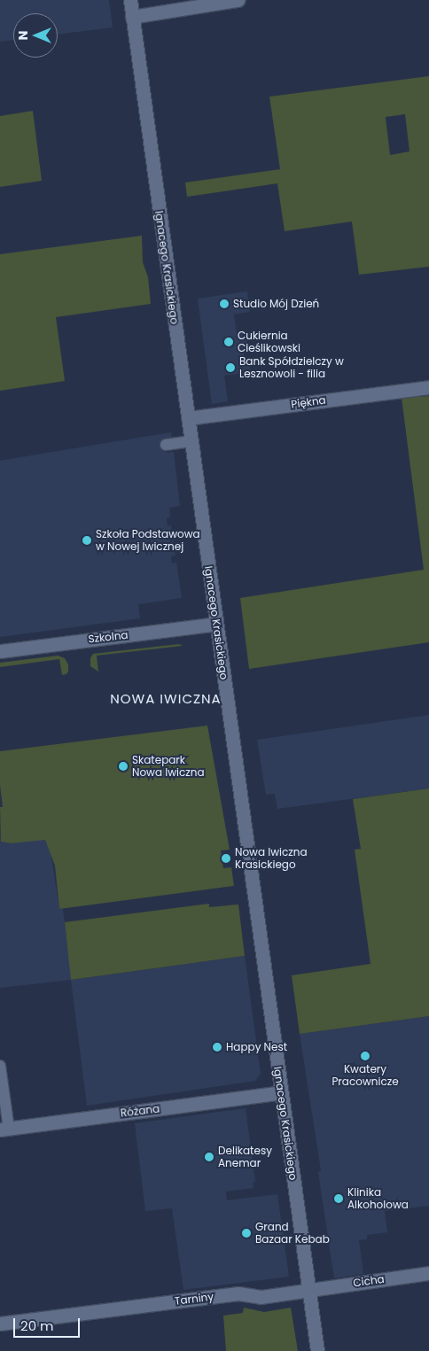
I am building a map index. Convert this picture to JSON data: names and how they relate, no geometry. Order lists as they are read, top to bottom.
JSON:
{
  "streets": {
    "street": [
      "Ignacego Krasickiego",
      "Piękna",
      "Szkolna",
      "Różana",
      "Cicha",
      "Tarniny"
    ]
  },
  "crossings": [
    ["Ignacego Krasickiego", "Piękna"],
    ["Ignacego Krasickiego", "Szkolna"],
    ["Ignacego Krasickiego", "Różana"],
    ["Ignacego Krasickiego", "Cicha"],
    ["Ignacego Krasickiego", "Tarniny"],
    ["Cicha", "Tarniny"]
  ],
  "districts": ["NOWA IWICZNA"],
  "places": [
    "Studio Mój Dzień",
    "Cukiernia Cieślikowski",
    "Bank Spółdzielczy w Lesznowoli - filia",
    "Szkoła Podstawowa w Nowej Iwicznej",
    "Skatepark Nowa Iwiczna",
    "Nowa Iwiczna Krasickiego",
    "Happy Nest",
    "Kwatery Pracownicze",
    "Delikatesy Anemar",
    "Klinika Alkoholowa",
    "Grand Bazaar Kebab"
  ],
  "scale_bar": "20 m",
  "north": "left"
}
